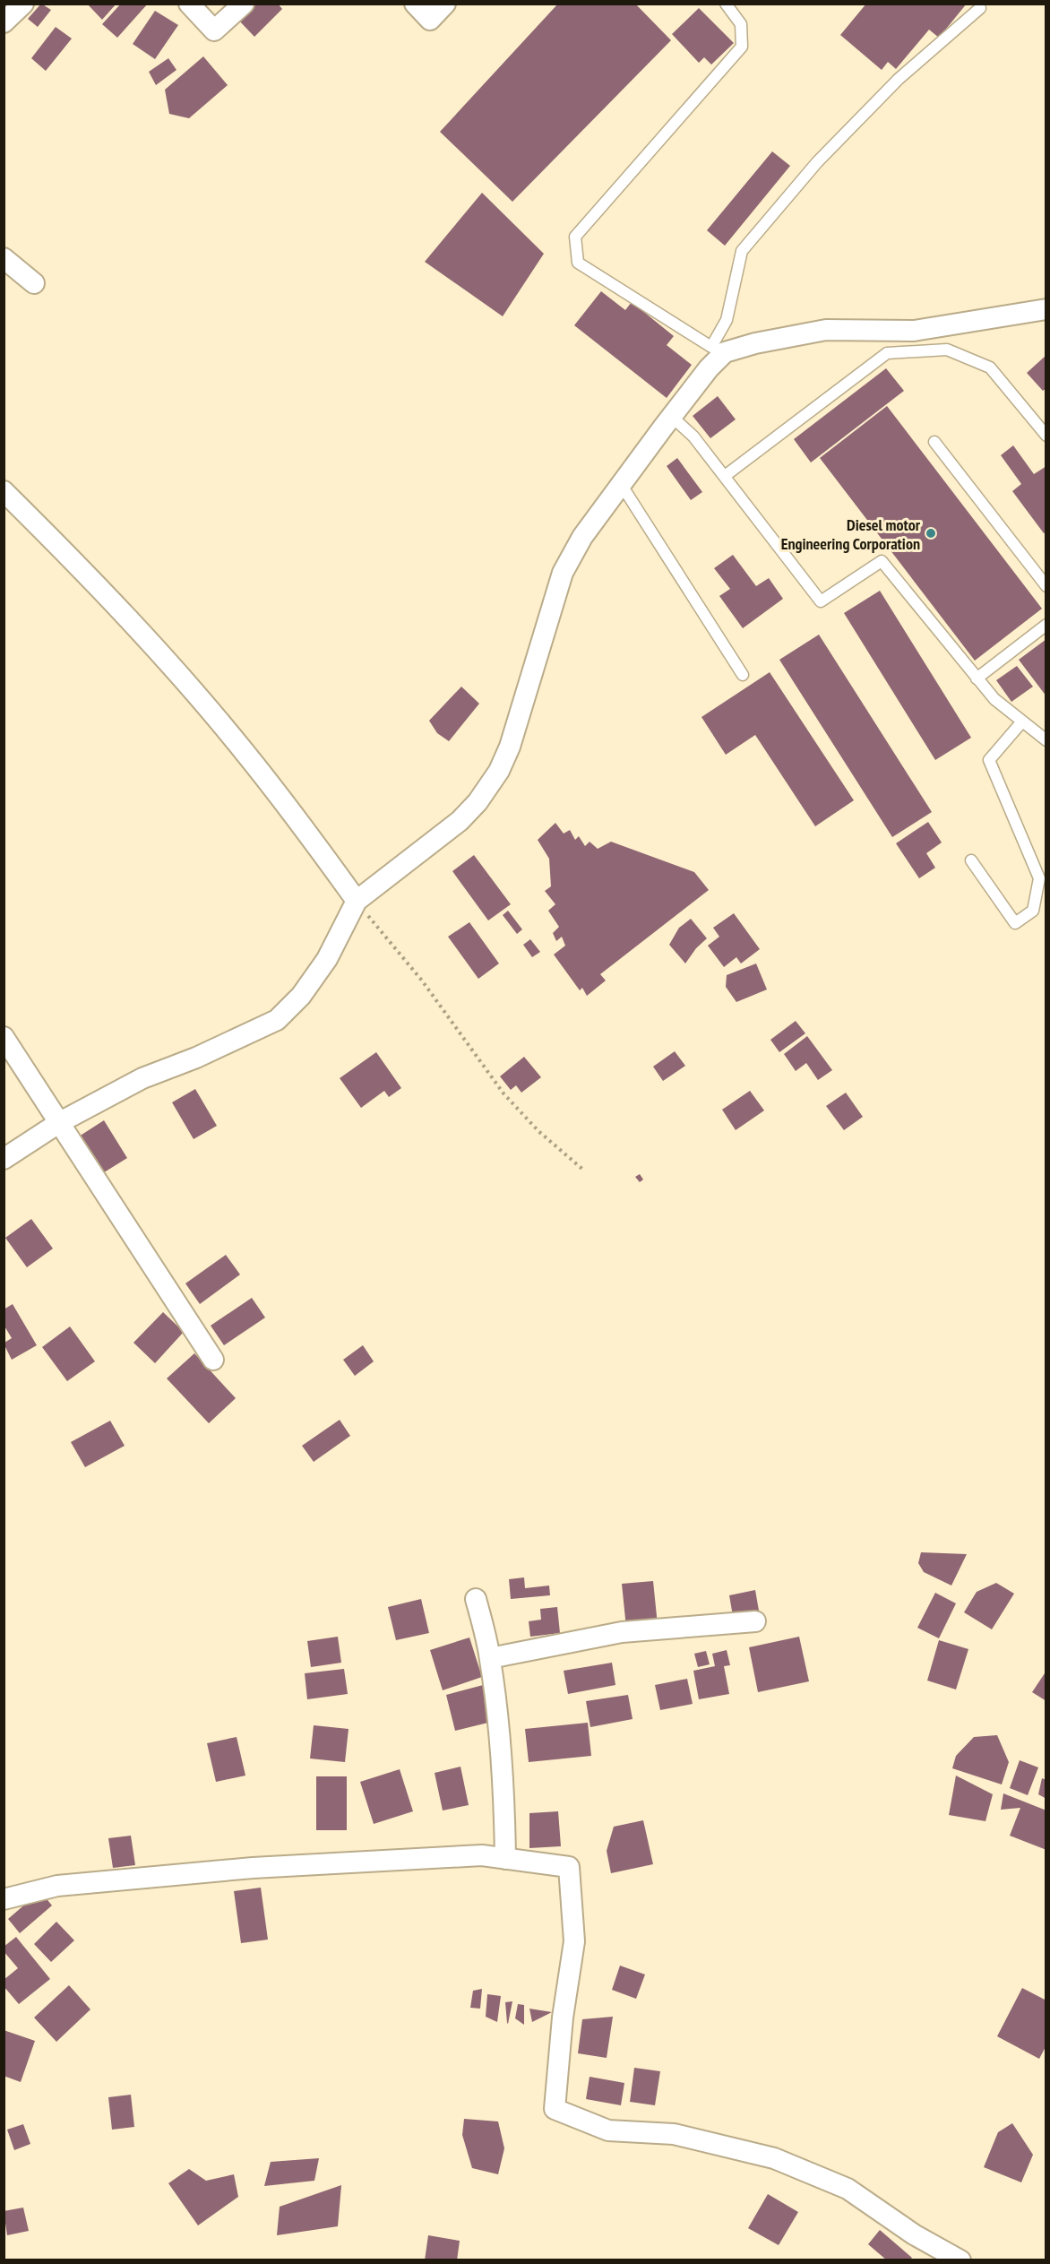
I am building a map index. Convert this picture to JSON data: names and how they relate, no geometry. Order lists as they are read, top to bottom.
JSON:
{
  "places": ["Diesel motor Engineering Corporation"]
}
